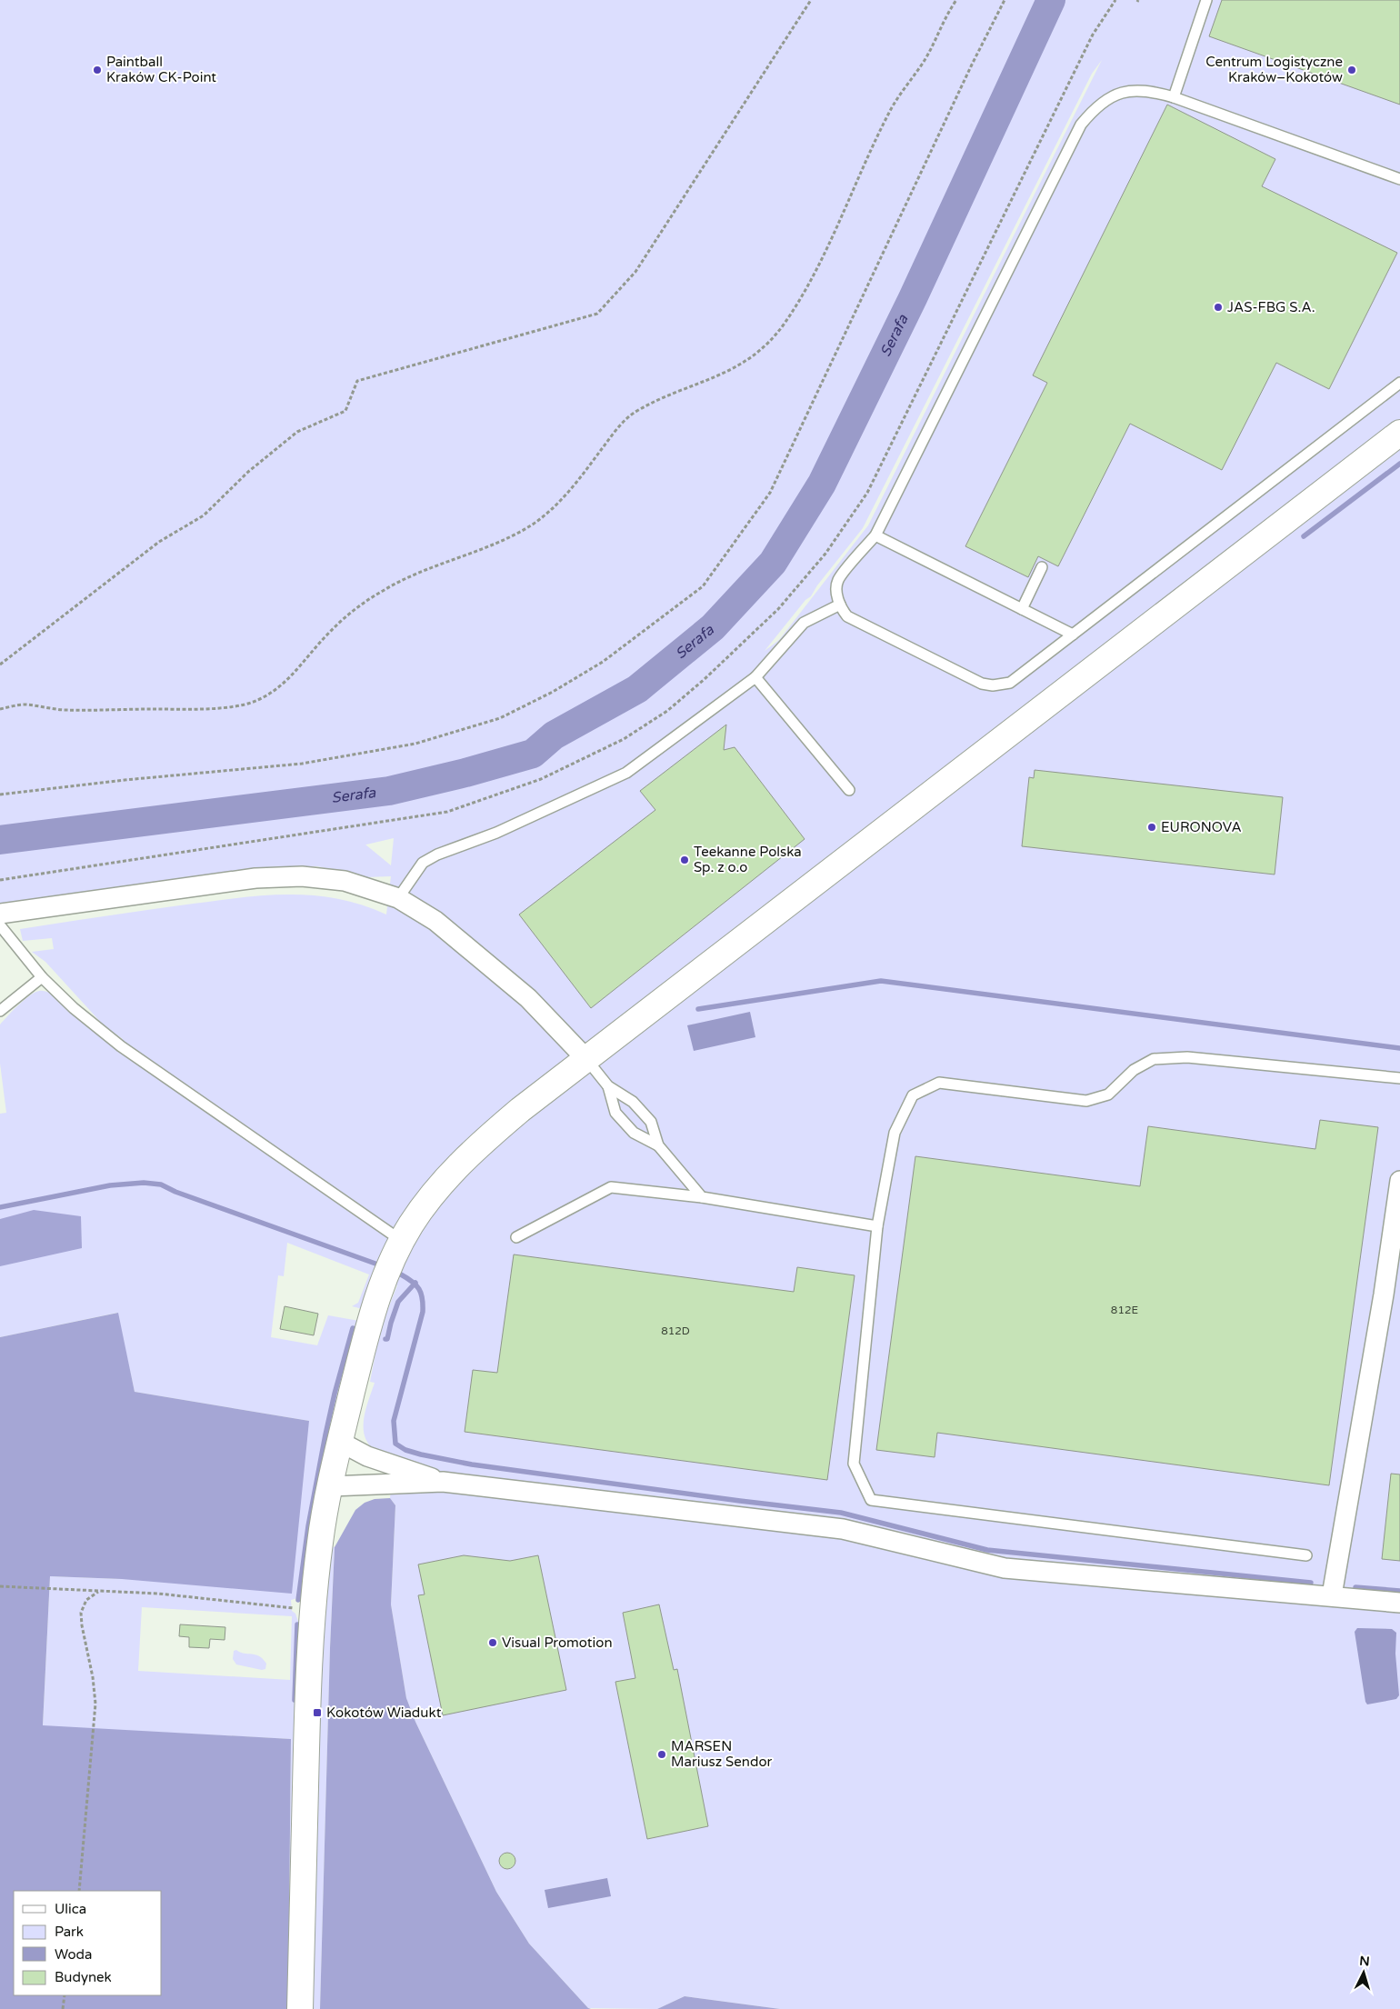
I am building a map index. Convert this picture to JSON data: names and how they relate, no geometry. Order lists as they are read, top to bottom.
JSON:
{
  "water": ["Serafa"],
  "places": {
    "other": [
      "Paintball Kraków CK-Point",
      "Centrum Logistyczne Kraków–Kokotów",
      "JAS-FBG S.A.",
      "EURONOVA",
      "Teekanne Polska Sp. z o.o",
      "Visual Promotion",
      "MARSEN Mariusz Sendor"
    ],
    "transit": ["Kokotów Wiadukt"]
  },
  "house_numbers": ["812E", "812D"],
  "legend": [
    "Ulica",
    "Park",
    "Woda",
    "Budynek"
  ],
  "north": "top"
}
